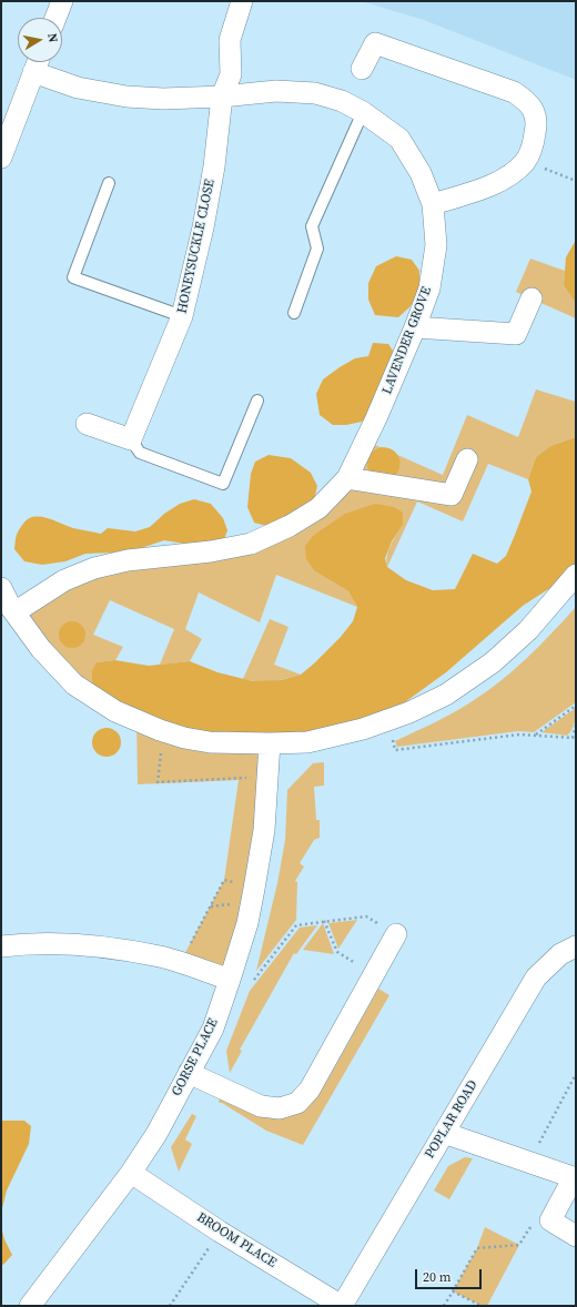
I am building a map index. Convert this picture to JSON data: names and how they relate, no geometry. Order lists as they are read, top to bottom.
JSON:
{
  "streets": {
    "street": [
      "HONEYSUCKLE CLOSE",
      "LAVENDER GROVE",
      "GORSE PLACE",
      "POPLAR ROAD",
      "BROOM PLACE"
    ]
  },
  "crossings": [
    ["HONEYSUCKLE CLOSE", "LAVENDER GROVE"],
    ["GORSE PLACE", "BROOM PLACE"],
    ["POPLAR ROAD", "BROOM PLACE"]
  ],
  "scale_bar": "20 m",
  "north": "right"
}
